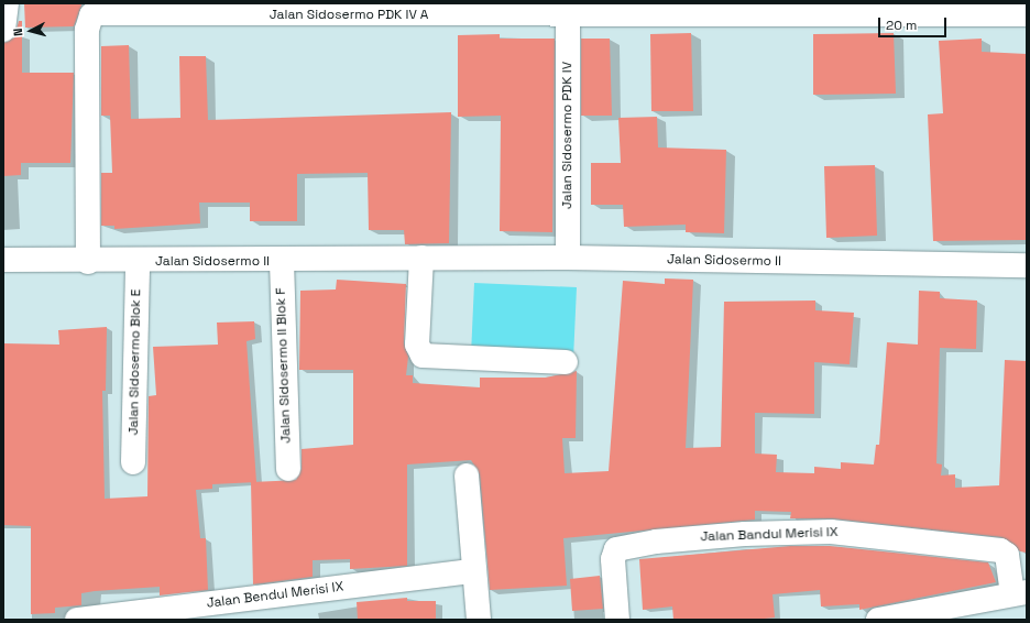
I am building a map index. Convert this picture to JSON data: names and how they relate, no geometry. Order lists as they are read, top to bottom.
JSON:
{
  "streets": {
    "street": [
      "Jalan Sidosermo PDK IV A",
      "Jalan Sidosermo PDK IV",
      "Jalan Sidosermo II",
      "Jalan Sidosermo Blok E",
      "Jalan Sidosermo II Blok F",
      "Jalan Bandul Merisi IX",
      "Jalan Bendul Merisi IX"
    ]
  },
  "crossings": [
    ["Jalan Sidosermo PDK IV A", "Jalan Sidosermo PDK IV"],
    ["Jalan Sidosermo PDK IV A", "Jalan Sidosermo II"],
    ["Jalan Sidosermo PDK IV", "Jalan Sidosermo II"],
    ["Jalan Sidosermo II", "Jalan Sidosermo Blok E"],
    ["Jalan Sidosermo II", "Jalan Sidosermo II Blok F"]
  ],
  "scale_bar": "20 m",
  "north": "left"
}
